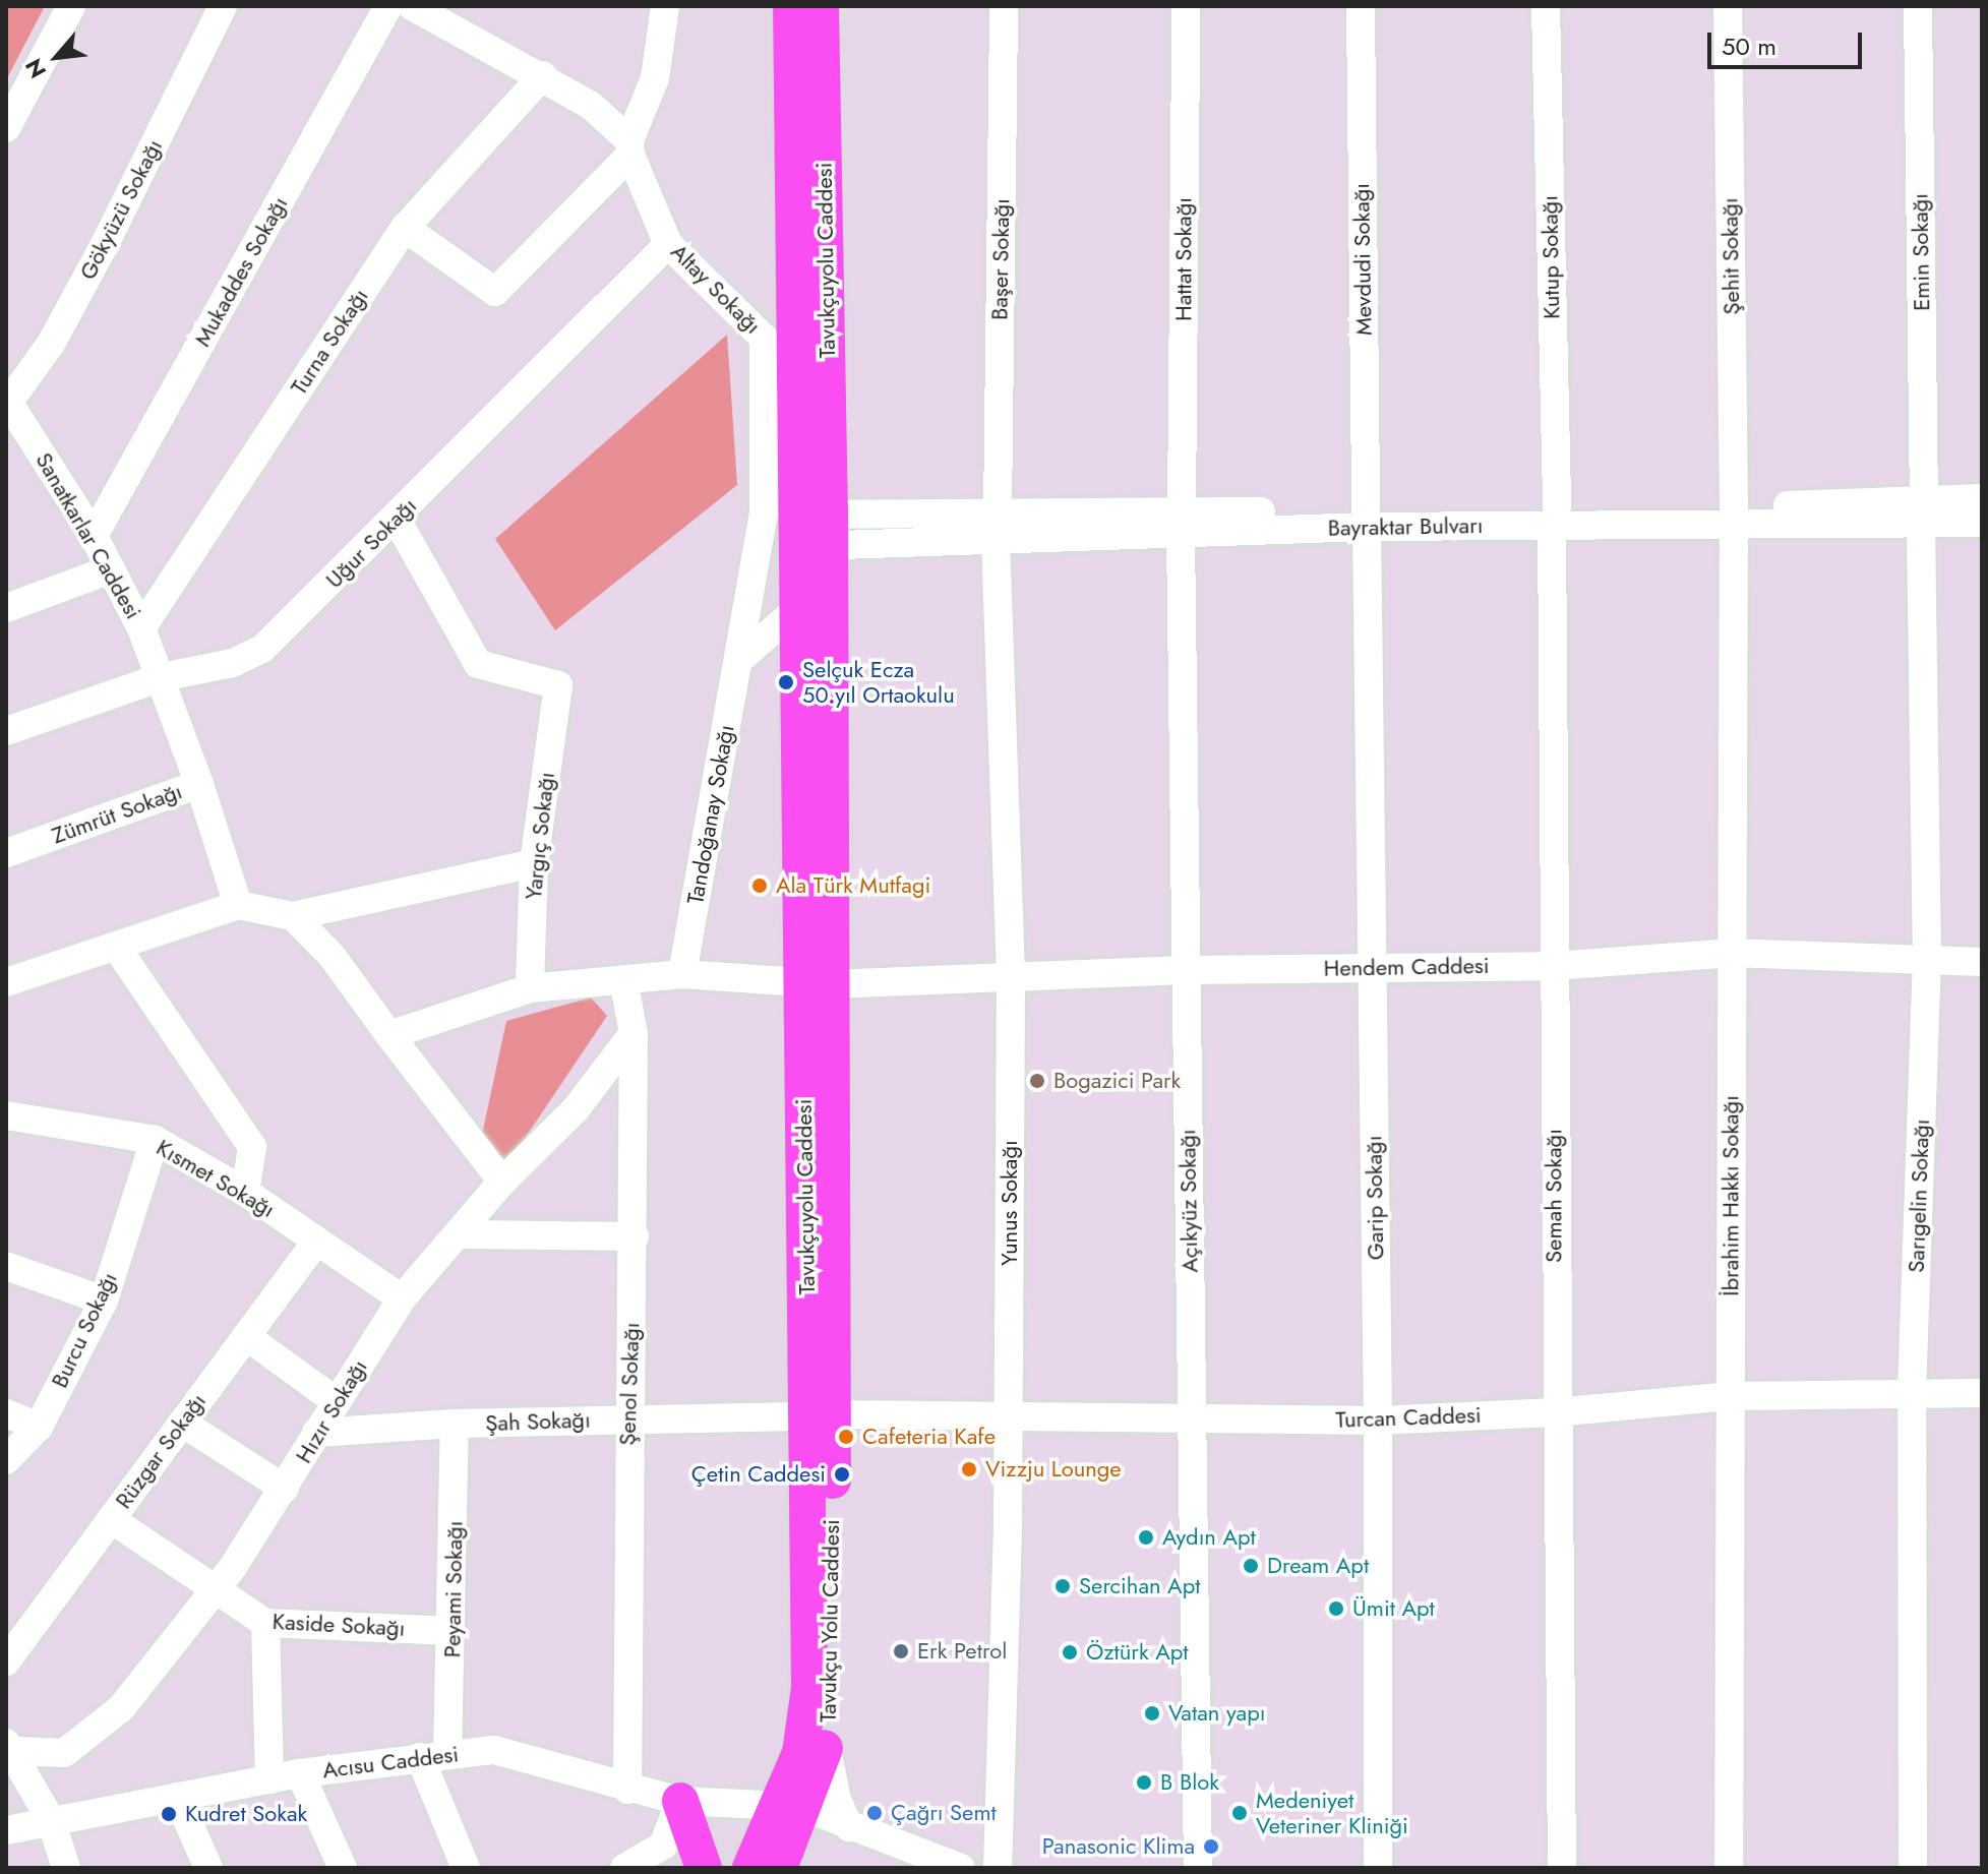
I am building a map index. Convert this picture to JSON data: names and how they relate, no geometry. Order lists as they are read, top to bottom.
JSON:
{
  "streets": {
    "main road": ["Tavukçuyolu Caddesi", "Tavukçu Yolu Caddesi"],
    "street": [
      "Gökyüzü Sokağı",
      "Emin Sokağı",
      "Şehit Sokağı",
      "Kutup Sokağı",
      "Başer Sokağı",
      "Hattat Sokağı",
      "Mevdudi Sokağı",
      "Mukaddes Sokağı",
      "Altay Sokağı",
      "Turna Sokağı",
      "Bayraktar Bulvarı",
      "Sanatkarlar Caddesi",
      "Uğur Sokağı",
      "Zümrüt Sokağı",
      "Tandoğanay Sokağı",
      "Yargıç Sokağı",
      "Hendem Caddesi",
      "Kısmet Sokağı",
      "Semah Sokağı",
      "İbrahim Hakkı Sokağı",
      "Sarıgelin Sokağı",
      "Garip Sokağı",
      "Açıkyüz Sokağı",
      "Yunus Sokağı",
      "Burcu Sokağı",
      "Şenol Sokağı",
      "Hızır Sokağı",
      "Turcan Caddesi",
      "Şah Sokağı",
      "Rüzgar Sokağı",
      "Peyami Sokağı",
      "Kaside Sokağı",
      "Acısu Caddesi"
    ]
  },
  "crossings": [
    ["Gökyüzü Sokağı", "Sanatkarlar Caddesi"],
    ["Emin Sokağı", "Bayraktar Bulvarı"],
    ["Emin Sokağı", "Sarıgelin Sokağı"],
    ["Şehit Sokağı", "Bayraktar Bulvarı"],
    ["Şehit Sokağı", "İbrahim Hakkı Sokağı"],
    ["Kutup Sokağı", "Bayraktar Bulvarı"],
    ["Kutup Sokağı", "Semah Sokağı"],
    ["Başer Sokağı", "Bayraktar Bulvarı"],
    ["Başer Sokağı", "Yunus Sokağı"],
    ["Hattat Sokağı", "Bayraktar Bulvarı"],
    ["Hattat Sokağı", "Açıkyüz Sokağı"],
    ["Mevdudi Sokağı", "Bayraktar Bulvarı"],
    ["Mevdudi Sokağı", "Garip Sokağı"],
    ["Tavukçuyolu Caddesi", "Altay Sokağı"],
    ["Tavukçuyolu Caddesi", "Bayraktar Bulvarı"],
    ["Tavukçuyolu Caddesi", "Hendem Caddesi"],
    ["Tavukçuyolu Caddesi", "Turcan Caddesi"],
    ["Tavukçuyolu Caddesi", "Şah Sokağı"],
    ["Tavukçuyolu Caddesi", "Tavukçu Yolu Caddesi"],
    ["Tavukçuyolu Caddesi", "Acısu Caddesi"],
    ["Mukaddes Sokağı", "Sanatkarlar Caddesi"],
    ["Altay Sokağı", "Uğur Sokağı"],
    ["Altay Sokağı", "Tandoğanay Sokağı"],
    ["Turna Sokağı", "Sanatkarlar Caddesi"],
    ["Bayraktar Bulvarı", "Semah Sokağı"],
    ["Bayraktar Bulvarı", "İbrahim Hakkı Sokağı"],
    ["Bayraktar Bulvarı", "Sarıgelin Sokağı"],
    ["Bayraktar Bulvarı", "Garip Sokağı"],
    ["Bayraktar Bulvarı", "Açıkyüz Sokağı"],
    ["Bayraktar Bulvarı", "Yunus Sokağı"],
    ["Sanatkarlar Caddesi", "Uğur Sokağı"],
    ["Sanatkarlar Caddesi", "Zümrüt Sokağı"],
    ["Uğur Sokağı", "Yargıç Sokağı"],
    ["Tandoğanay Sokağı", "Hendem Caddesi"],
    ["Yargıç Sokağı", "Hendem Caddesi"],
    ["Hendem Caddesi", "Semah Sokağı"],
    ["Hendem Caddesi", "İbrahim Hakkı Sokağı"],
    ["Hendem Caddesi", "Sarıgelin Sokağı"],
    ["Hendem Caddesi", "Garip Sokağı"],
    ["Hendem Caddesi", "Açıkyüz Sokağı"],
    ["Hendem Caddesi", "Yunus Sokağı"],
    ["Hendem Caddesi", "Şenol Sokağı"],
    ["Kısmet Sokağı", "Burcu Sokağı"],
    ["Kısmet Sokağı", "Hızır Sokağı"],
    ["Kısmet Sokağı", "Rüzgar Sokağı"],
    ["Semah Sokağı", "Turcan Caddesi"],
    ["İbrahim Hakkı Sokağı", "Turcan Caddesi"],
    ["Sarıgelin Sokağı", "Turcan Caddesi"],
    ["Garip Sokağı", "Turcan Caddesi"],
    ["Açıkyüz Sokağı", "Turcan Caddesi"],
    ["Yunus Sokağı", "Turcan Caddesi"],
    ["Şenol Sokağı", "Hızır Sokağı"],
    ["Şenol Sokağı", "Şah Sokağı"],
    ["Şenol Sokağı", "Acısu Caddesi"],
    ["Hızır Sokağı", "Şah Sokağı"],
    ["Hızır Sokağı", "Kaside Sokağı"],
    ["Turcan Caddesi", "Şah Sokağı"],
    ["Turcan Caddesi", "Tavukçu Yolu Caddesi"],
    ["Şah Sokağı", "Peyami Sokağı"],
    ["Şah Sokağı", "Tavukçu Yolu Caddesi"],
    ["Rüzgar Sokağı", "Kaside Sokağı"],
    ["Peyami Sokağı", "Kaside Sokağı"],
    ["Peyami Sokağı", "Acısu Caddesi"],
    ["Tavukçu Yolu Caddesi", "Acısu Caddesi"]
  ],
  "places": [
    "Selçuk Ecza 50.yıl Ortaokulu",
    "Ala Türk Mutfagi",
    "Bogazici Park",
    "Cafeteria Kafe",
    "Vizzju Lounge",
    "Çetin Caddesi",
    "Aydın Apt",
    "Dream Apt",
    "Sercihan Apt",
    "Ümit Apt",
    "Erk Petrol",
    "Öztürk Apt",
    "Vatan yapı",
    "B Blok",
    "Çağrı Semt",
    "Medeniyet Veteriner Kliniği",
    "Kudret Sokak",
    "Panasonic Klima"
  ],
  "scale_bar": "50 m",
  "north": "bottom left"
}
